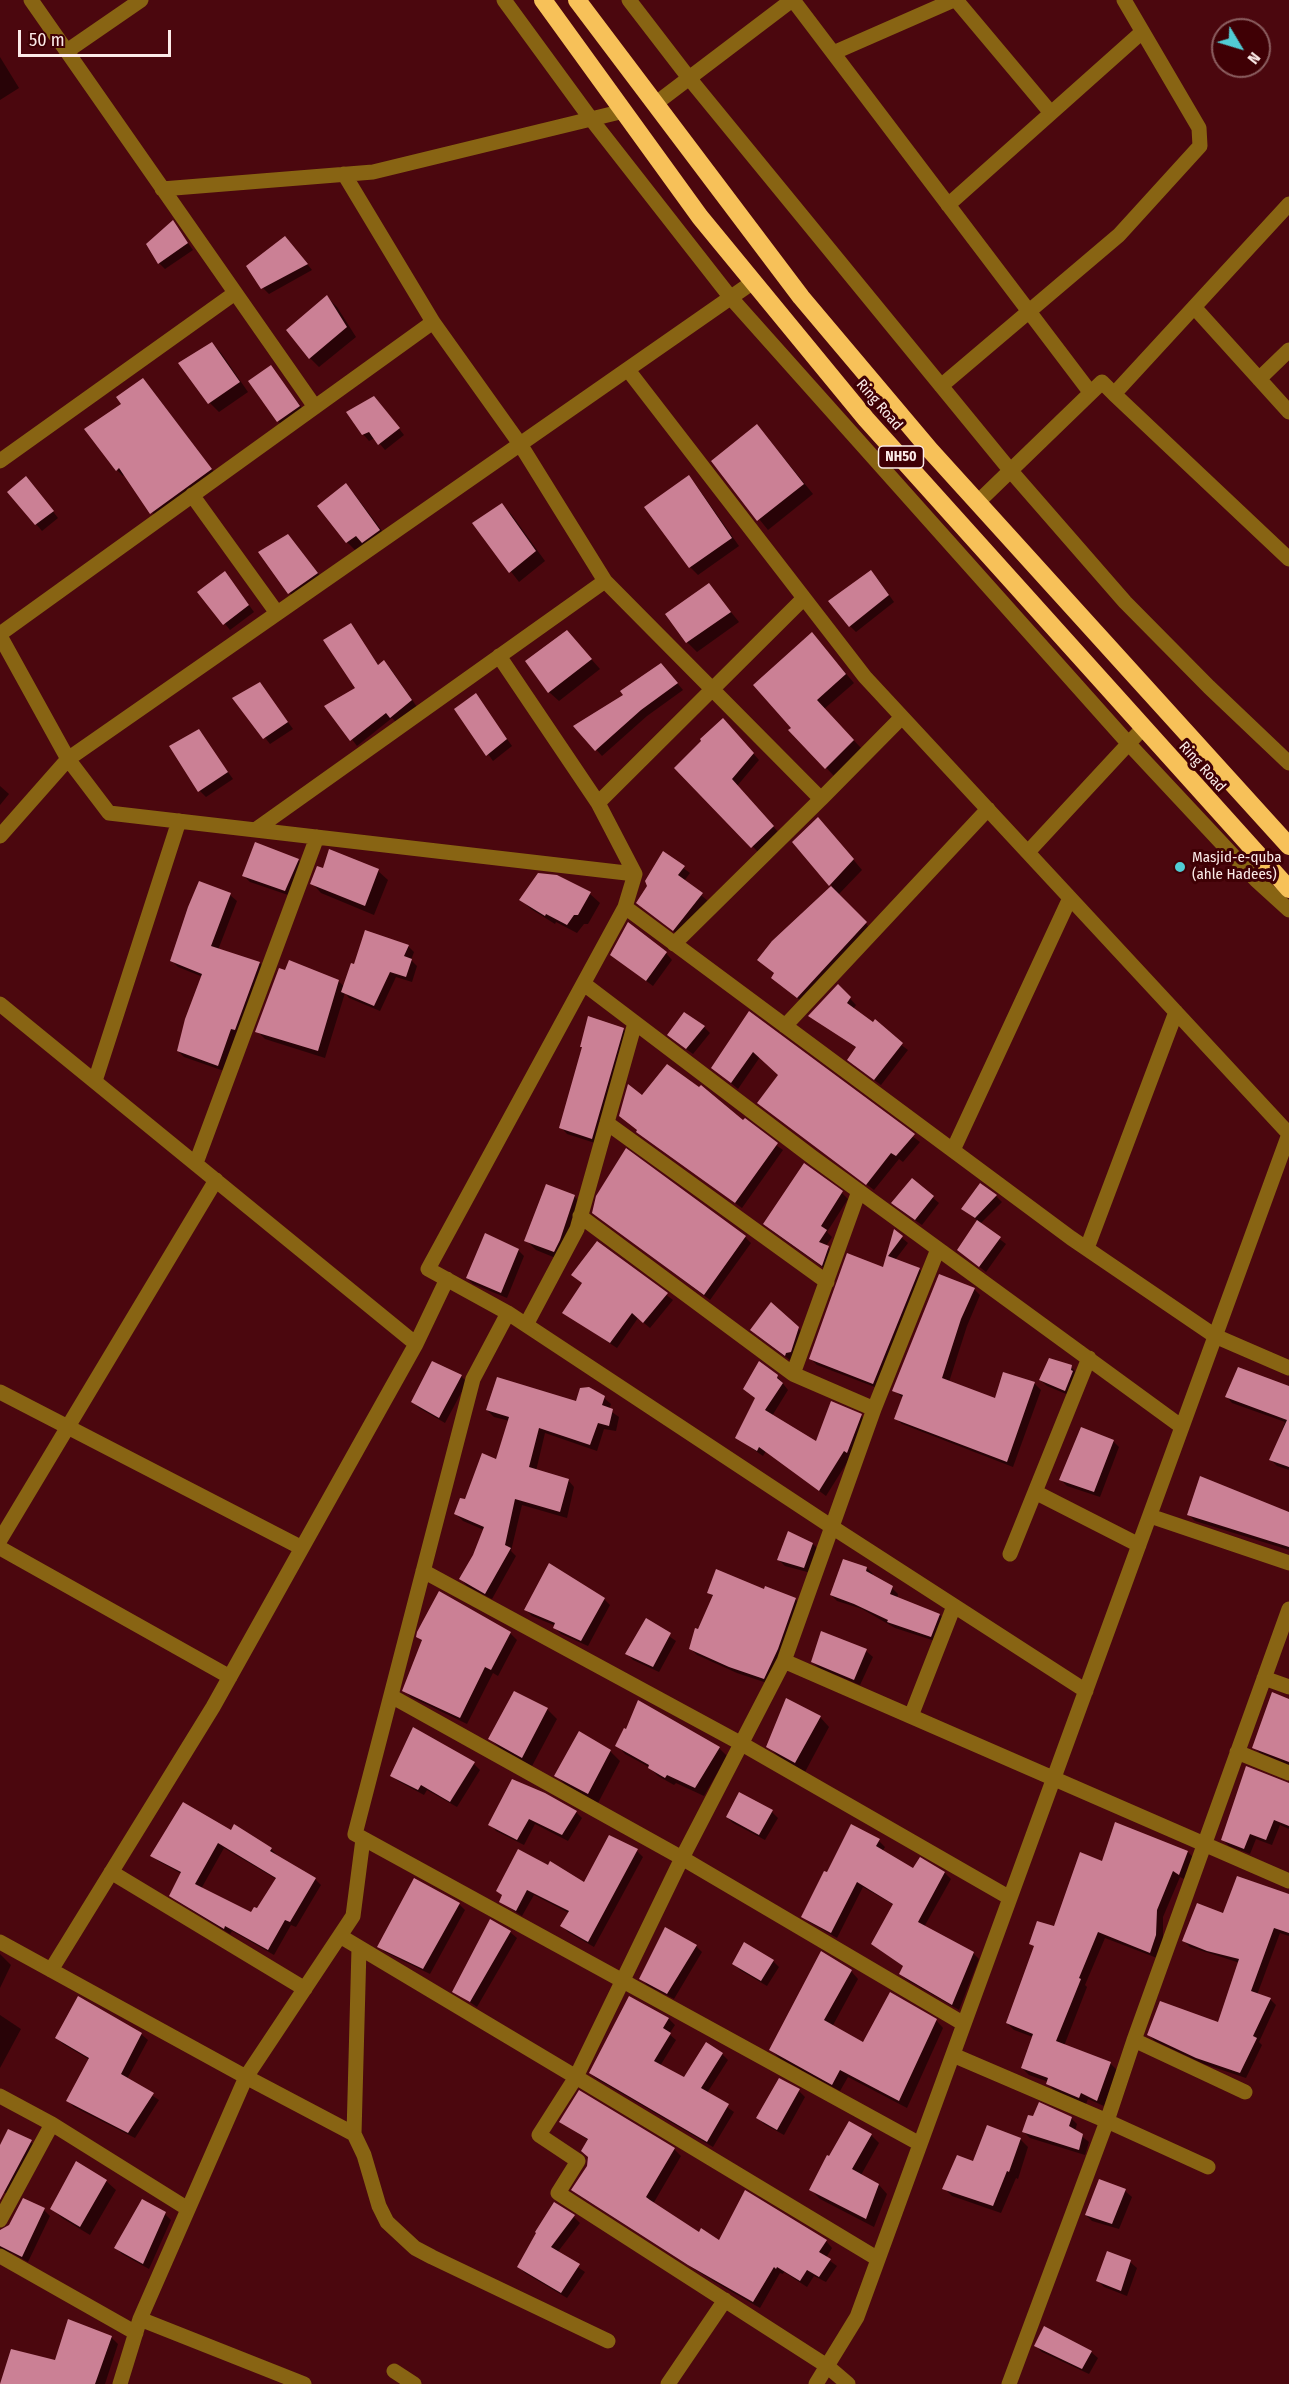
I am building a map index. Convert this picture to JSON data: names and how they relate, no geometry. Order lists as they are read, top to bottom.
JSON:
{
  "streets": {
    "highway": ["Ring Road", "NH50"]
  },
  "places": ["Masjid-e-quba (ahle Hadees)"],
  "scale_bar": "50 m",
  "north": "bottom right"
}
